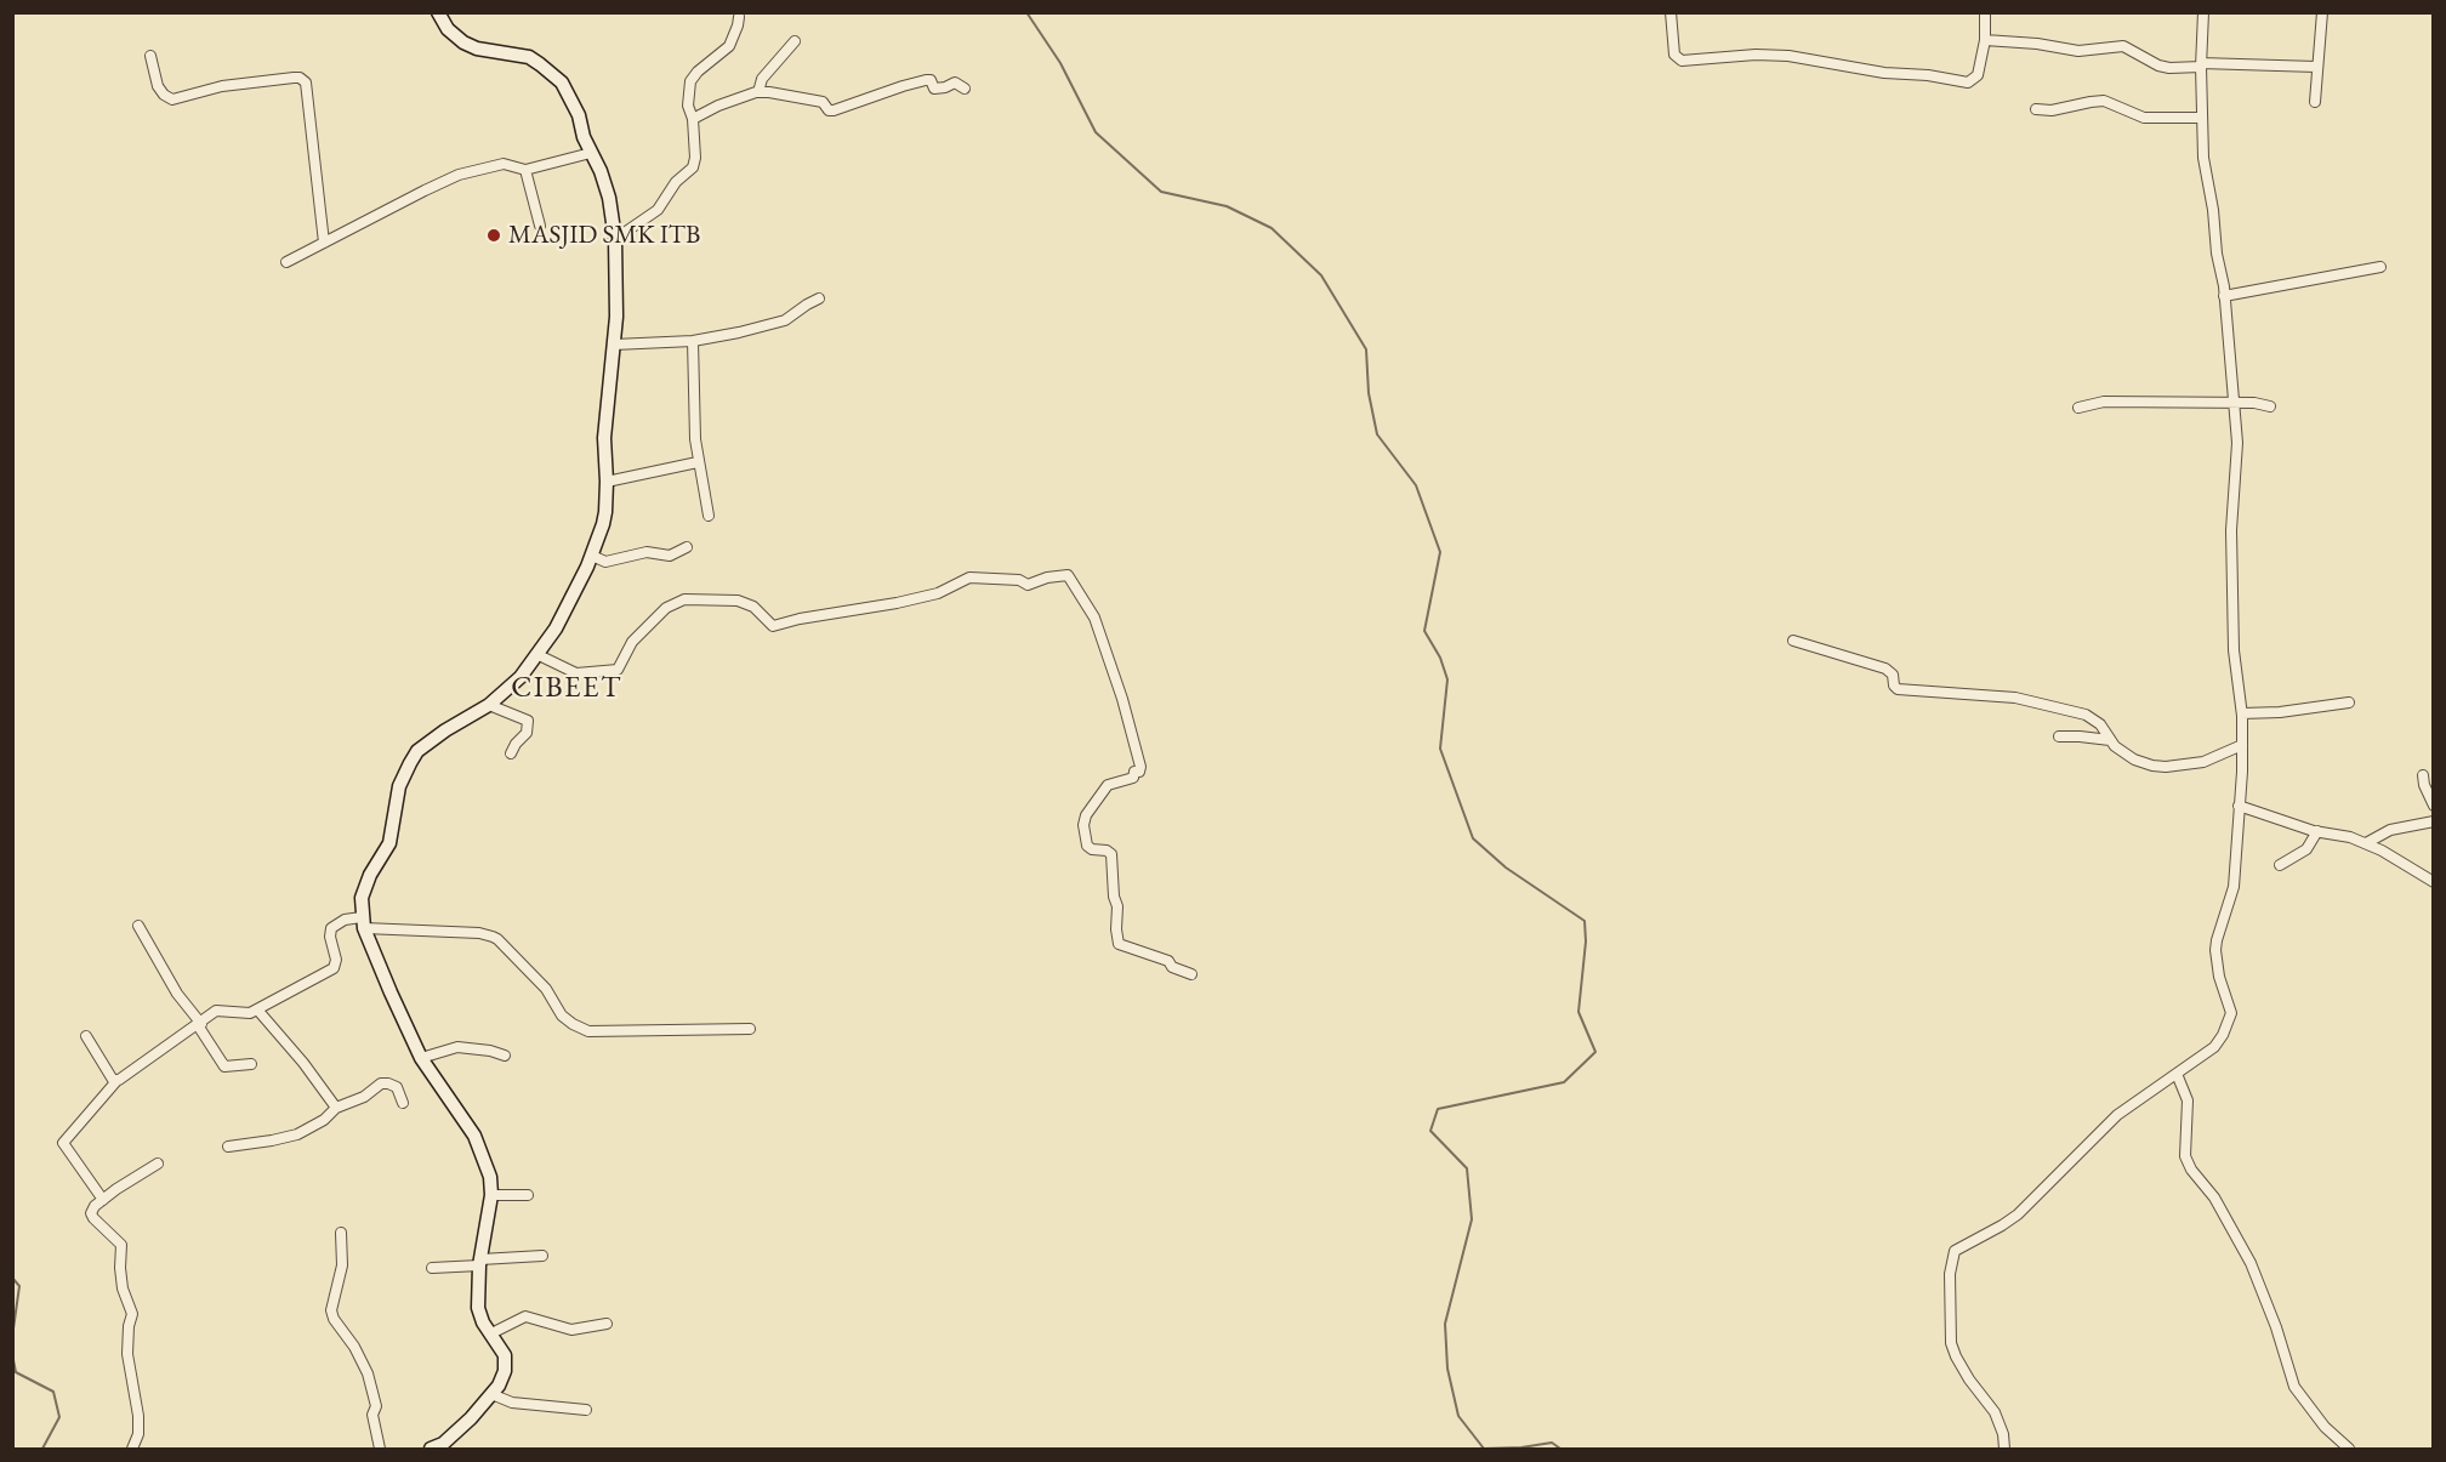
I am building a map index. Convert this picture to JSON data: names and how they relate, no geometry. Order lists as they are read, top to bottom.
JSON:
{
  "districts": ["CIBEET"],
  "places": ["MASJID SMK ITB"]
}
